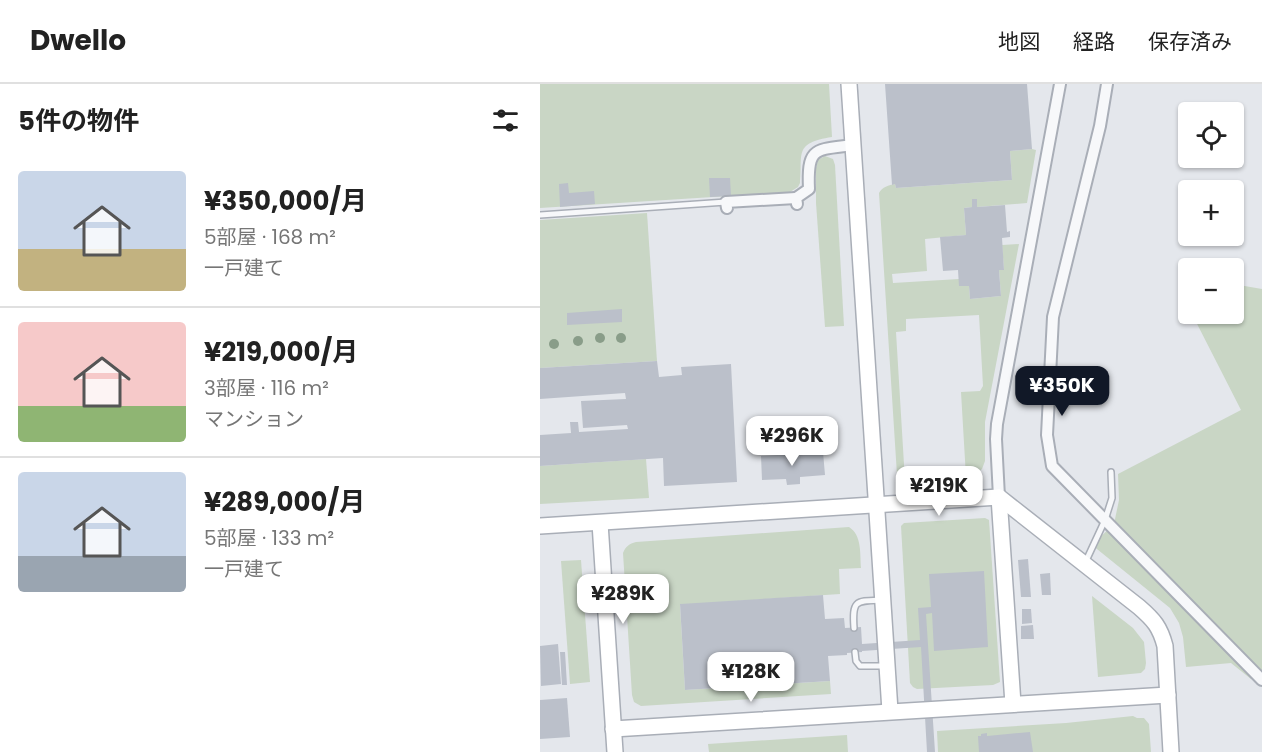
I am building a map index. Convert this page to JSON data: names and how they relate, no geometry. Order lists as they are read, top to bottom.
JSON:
{
  "page": {
    "header": "Dwello",
    "nav": ["地図", "経路", "保存済み"],
    "heading": "5件の物件",
    "map_buttons": ["+", "−"],
    "list": [
      {
        "name": "¥350,000/月",
        "note": "5部屋 · 168 m² · 一戸建て"
      },
      {
        "name": "¥219,000/月",
        "note": "3部屋 · 116 m² · マンション"
      },
      {
        "name": "¥289,000/月",
        "note": "5部屋 · 133 m² · 一戸建て"
      }
    ],
    "price": [
      "¥350K",
      "¥296K",
      "¥219K",
      "¥289K",
      "¥128K"
    ]
  }
}
